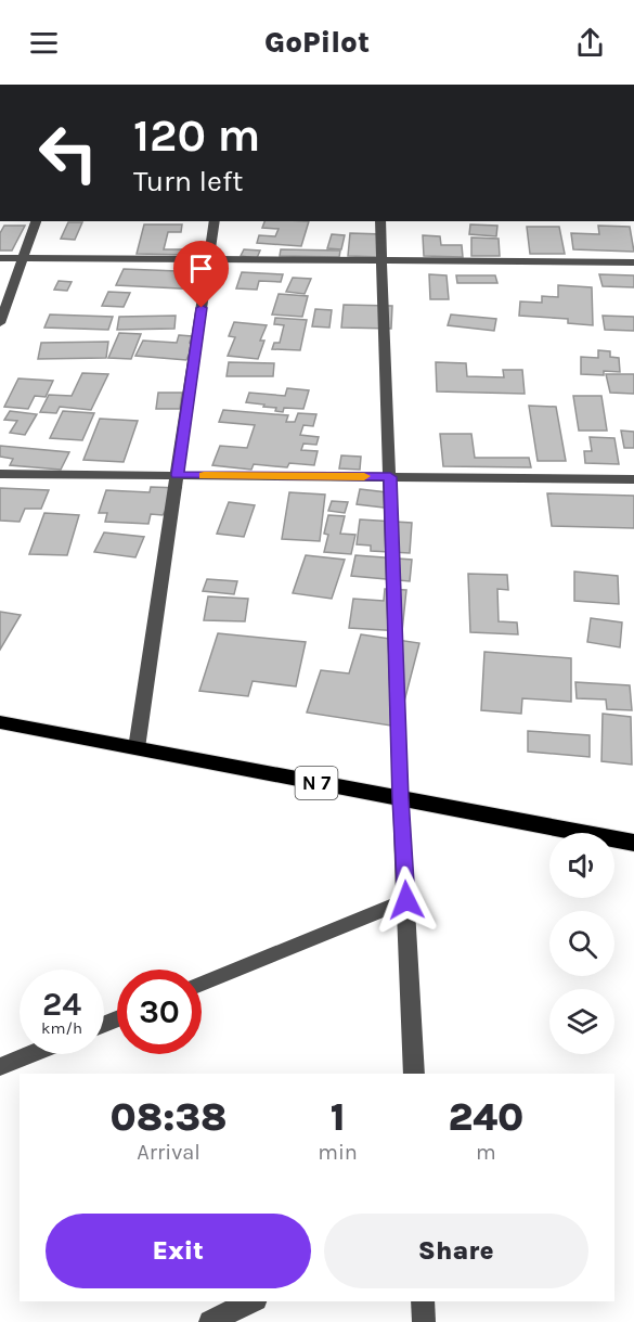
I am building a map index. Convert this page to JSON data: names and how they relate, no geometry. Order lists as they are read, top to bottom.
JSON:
{
  "streets": {
    "highway": ["N 7"]
  },
  "page": {
    "header": "GoPilot",
    "turn": ["120 m", "Turn left"],
    "speed": "24 km/h",
    "limit": "30",
    "eta": [
      "08:38",
      "Arrival",
      "1",
      "min",
      "240",
      "m"
    ],
    "buttons": ["Exit", "Share"]
  }
}
